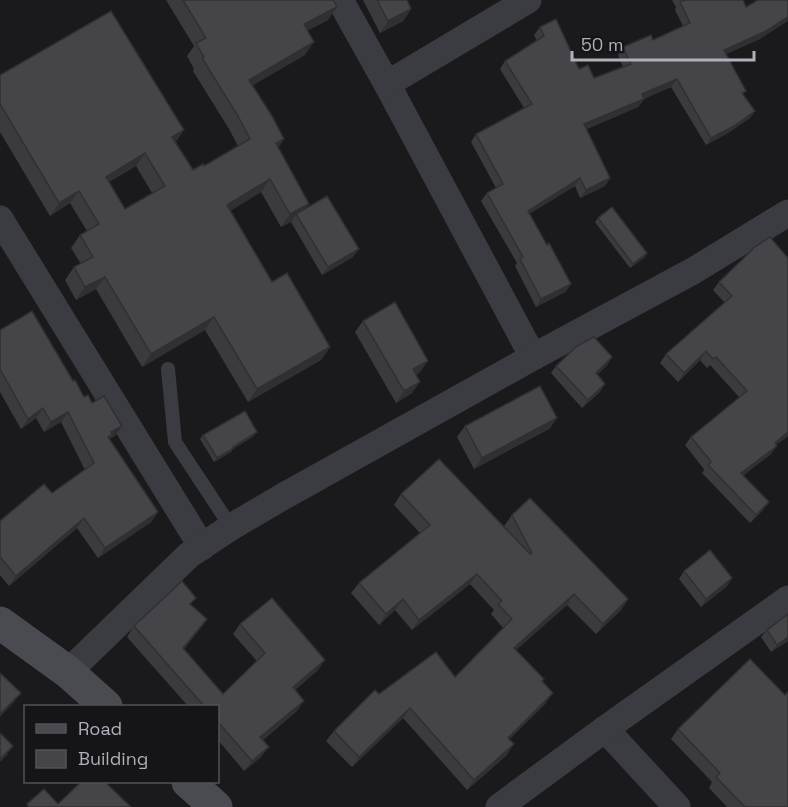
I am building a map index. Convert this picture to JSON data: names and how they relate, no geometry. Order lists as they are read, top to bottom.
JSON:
{
  "legend": ["Road", "Building"],
  "scale_bar": "50 m"
}
